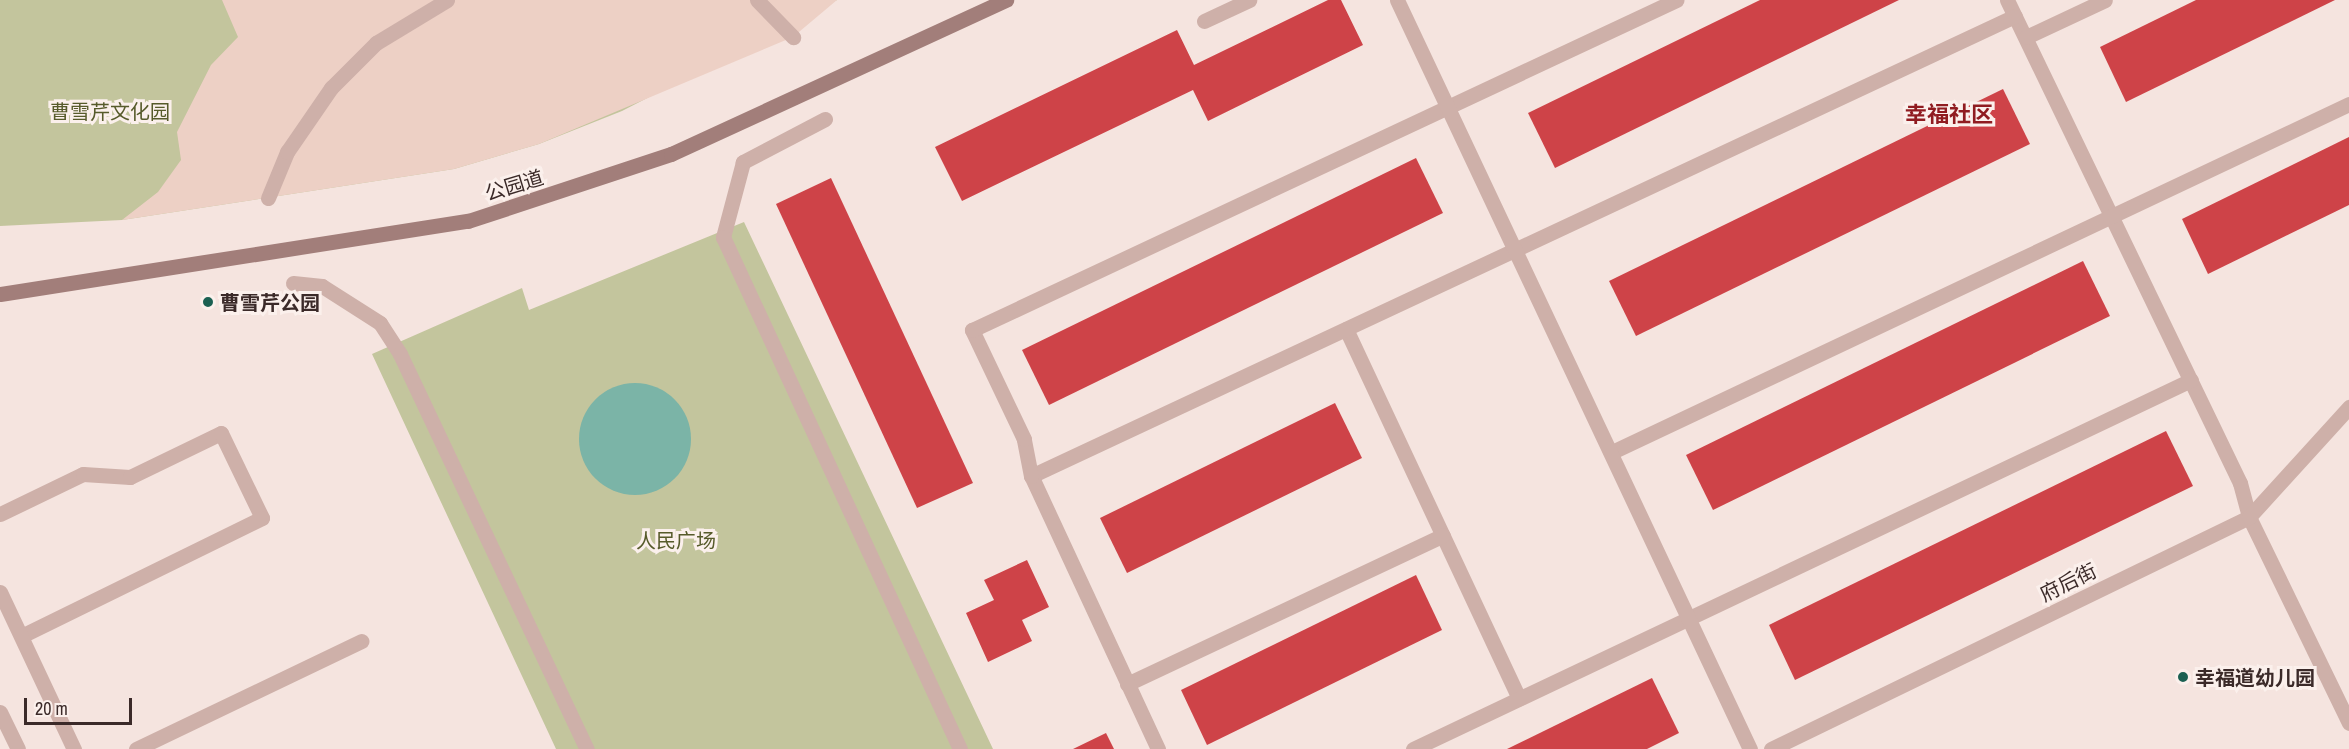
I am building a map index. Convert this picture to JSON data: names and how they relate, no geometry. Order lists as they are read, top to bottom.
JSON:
{
  "streets": {
    "main road": ["公园道"],
    "street": ["府后街"]
  },
  "districts": ["幸福社区"],
  "parks": ["曹雪芹文化园", "人民广场"],
  "places": ["曹雪芹公园", "幸福道幼儿园"],
  "scale_bar": "20 m"
}
